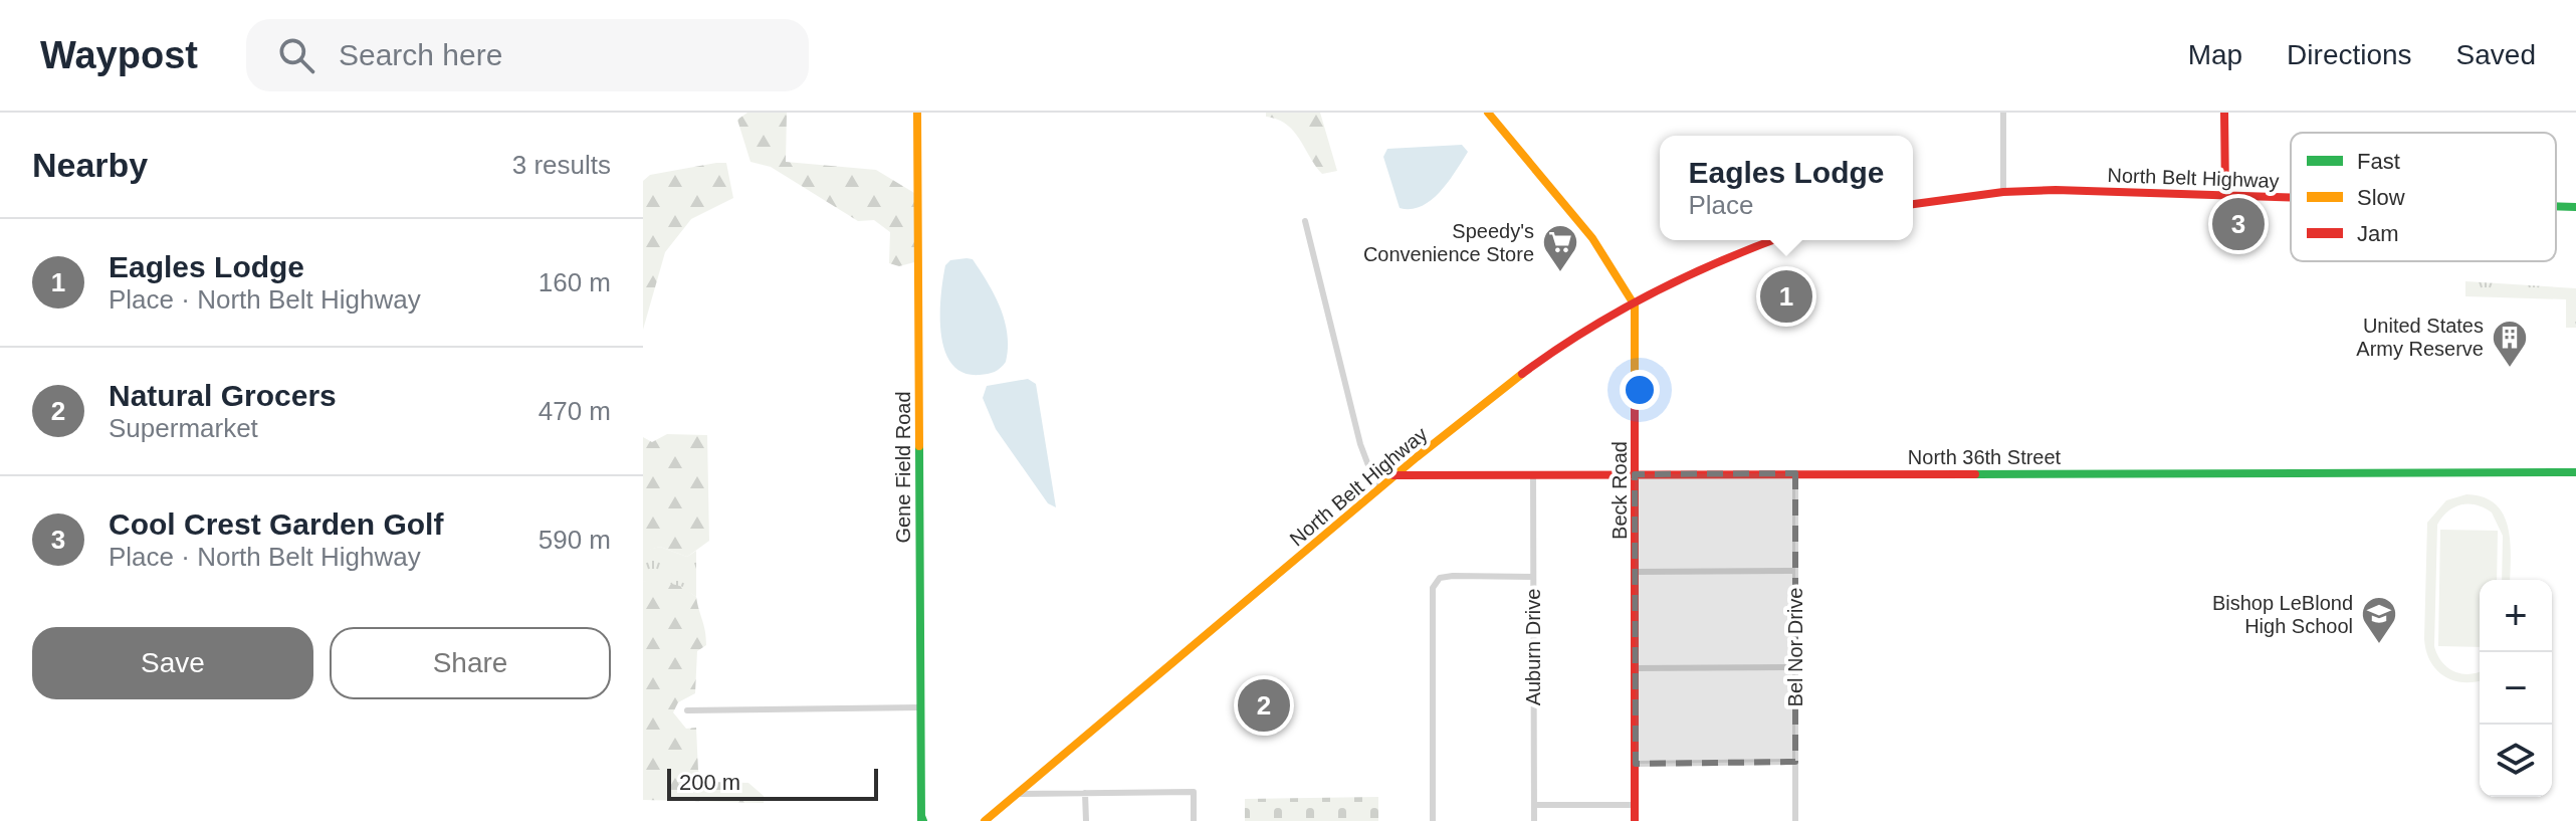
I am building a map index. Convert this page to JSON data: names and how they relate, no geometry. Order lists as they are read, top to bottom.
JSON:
{
  "streets": {
    "street": [
      "North Belt Highway",
      "North 36th Street",
      "Gene Field Road",
      "Beck Road",
      "Auburn Drive",
      "Bel Nor Drive"
    ]
  },
  "crossings": [
    ["North Belt Highway", "North 36th Street"],
    ["North Belt Highway", "Beck Road"],
    ["North 36th Street", "Beck Road"],
    ["North 36th Street", "Auburn Drive"],
    ["North 36th Street", "Bel Nor Drive"]
  ],
  "places": {
    "supermarket": ["Speedy's Convenience Store"],
    "building": ["United States Army Reserve"],
    "school or university": ["Bishop LeBlond High School"]
  },
  "legend": ["Fast", "Slow", "Jam"],
  "scale_bar": "200 m",
  "page": {
    "header": "Waypost",
    "search": "Search here",
    "nav": ["Map", "Directions", "Saved"],
    "heading": ["Nearby", "3 results"],
    "popup": ["Eagles Lodge", "Place"],
    "pins": ["3", "1", "2"],
    "list": [
      {
        "mark": "1",
        "name": "Eagles Lodge",
        "note": "Place · North Belt Highway",
        "value": "160 m"
      },
      {
        "mark": "2",
        "name": "Natural Grocers",
        "note": "Supermarket",
        "value": "470 m"
      },
      {
        "mark": "3",
        "name": "Cool Crest Garden Golf",
        "note": "Place · North Belt Highway",
        "value": "590 m"
      }
    ],
    "map_buttons": ["+", "−"],
    "buttons": ["Save", "Share"],
    "scale": "200 m"
  }
}
